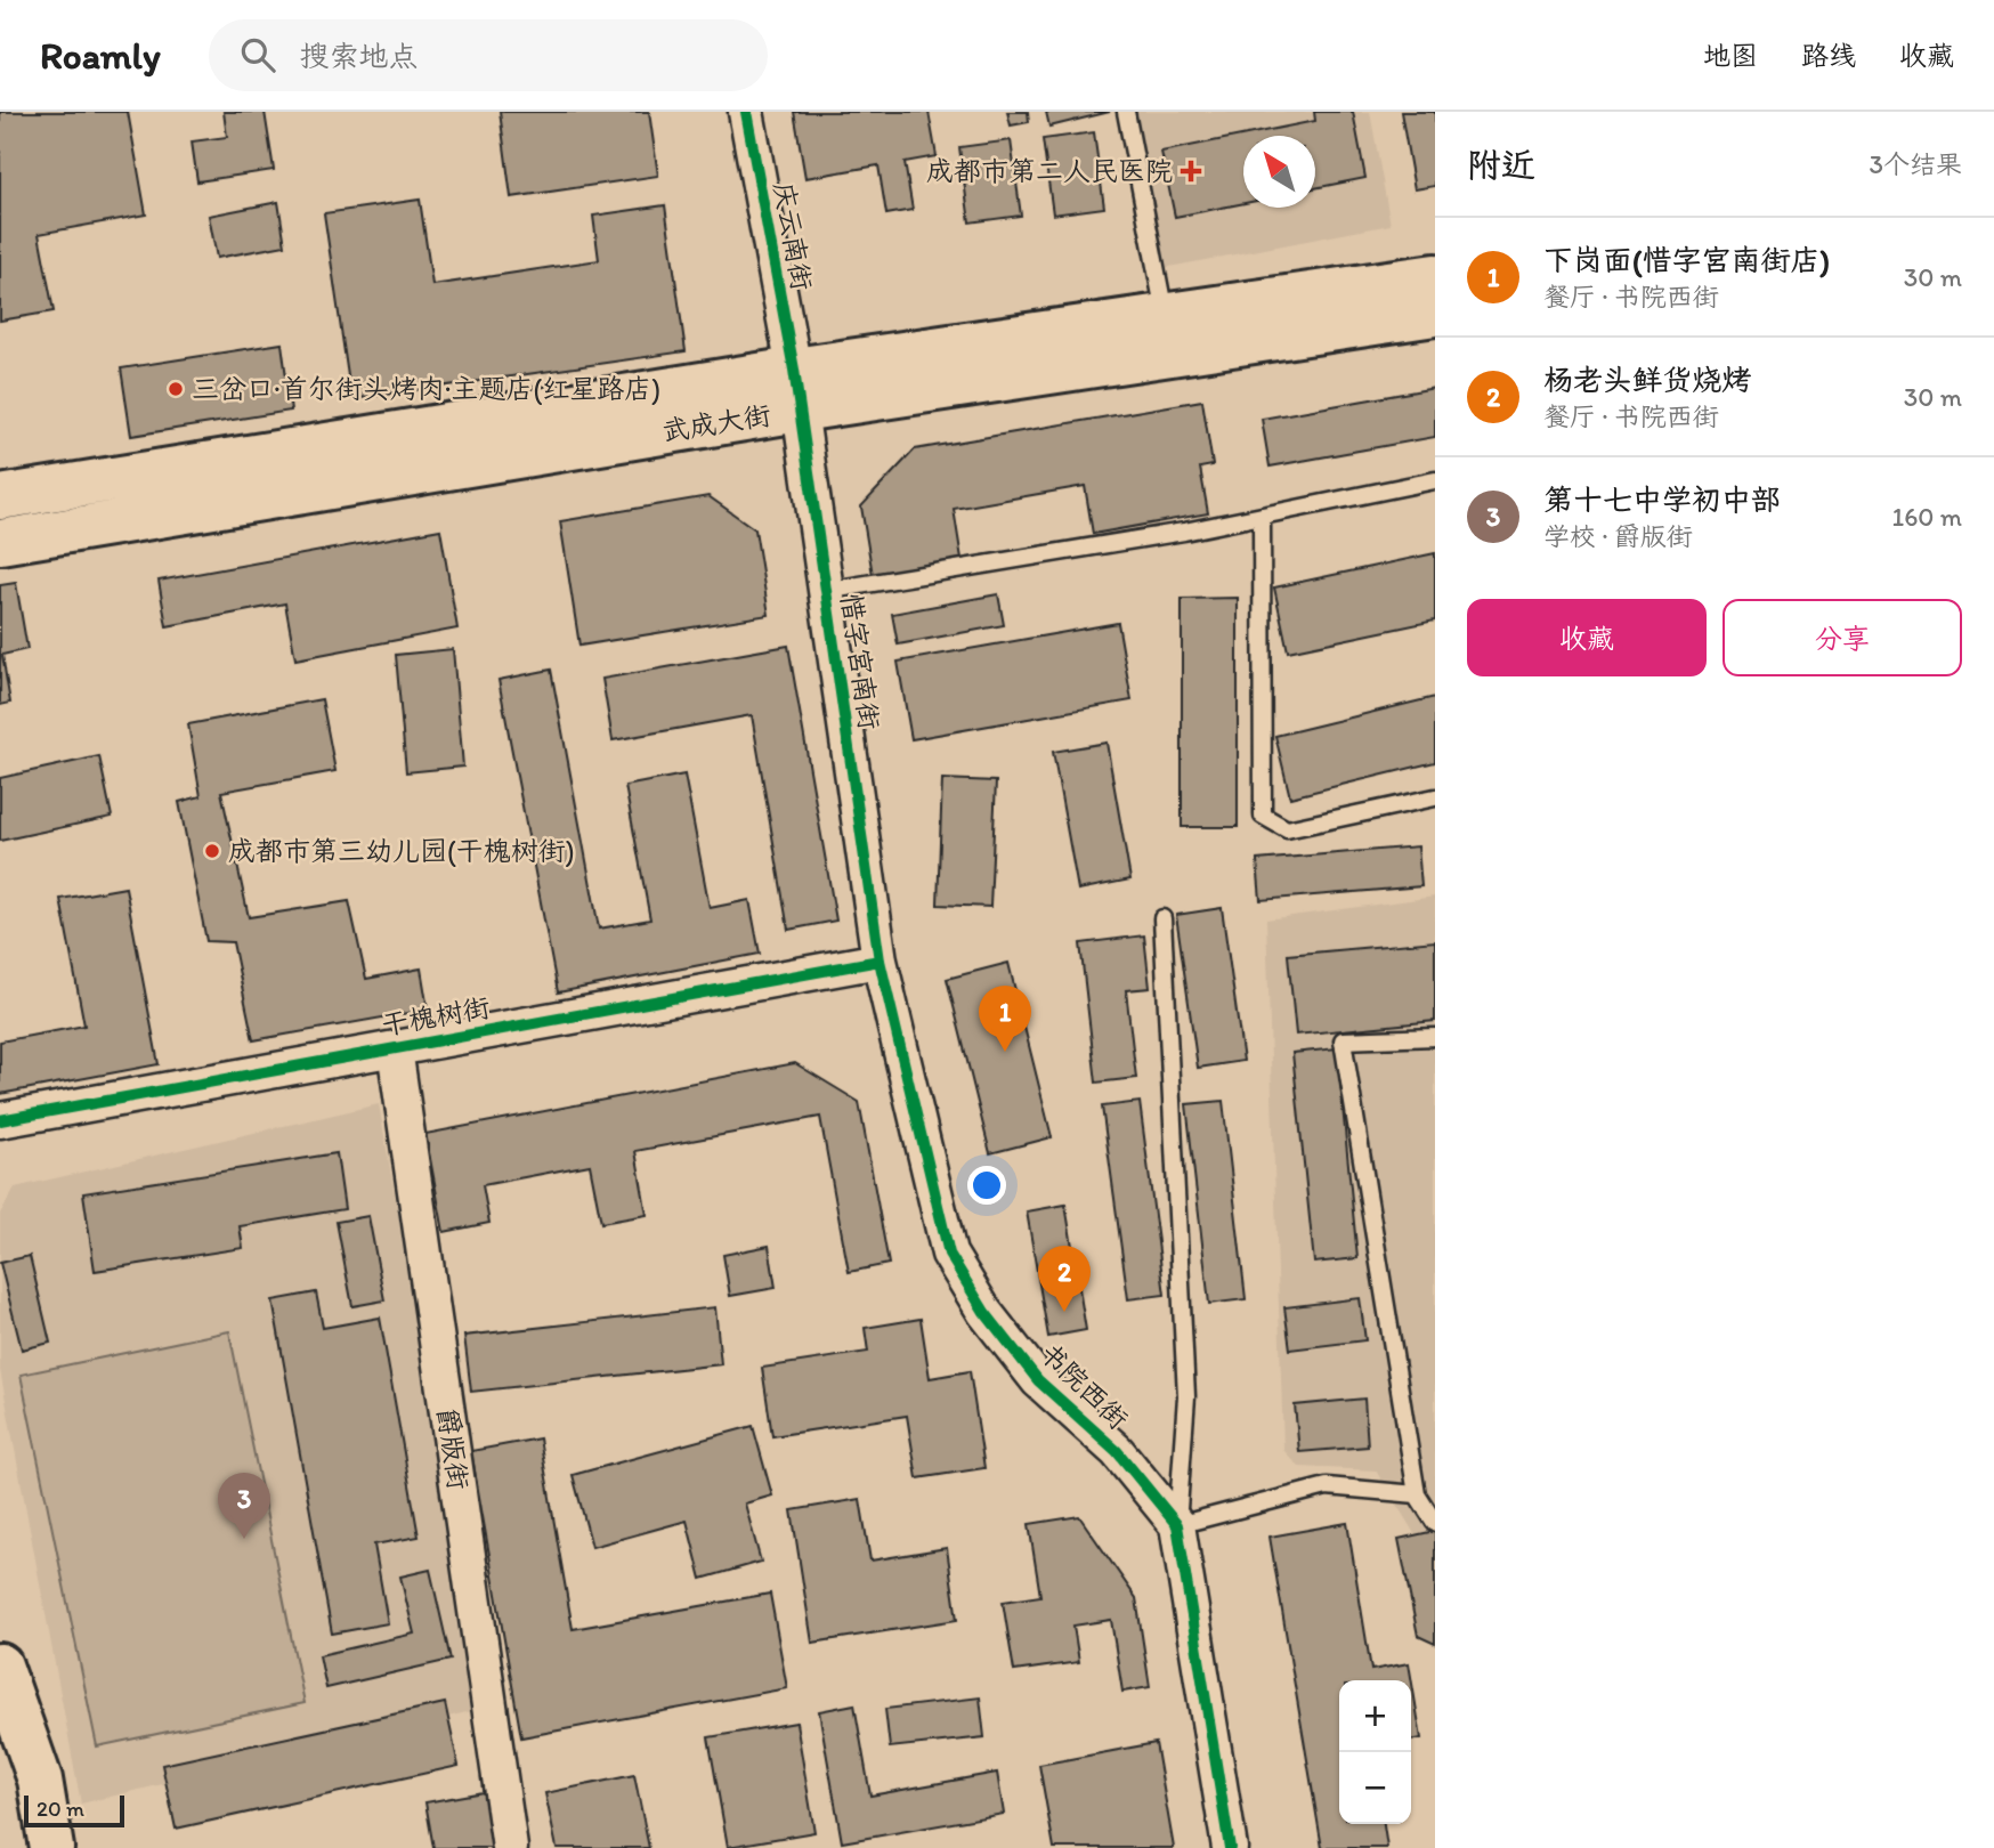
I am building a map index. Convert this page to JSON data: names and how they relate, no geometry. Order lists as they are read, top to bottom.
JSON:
{
  "streets": {
    "main road": ["武成大街"],
    "street": [
      "庆云南街",
      "惜字宫南街",
      "干槐树街",
      "书院西街",
      "爵版街"
    ]
  },
  "crossings": [
    ["庆云南街", "武成大街"],
    ["庆云南街", "惜字宫南街"],
    ["武成大街", "惜字宫南街"],
    ["惜字宫南街", "干槐树街"],
    ["惜字宫南街", "书院西街"],
    ["干槐树街", "书院西街"],
    ["干槐树街", "爵版街"]
  ],
  "places": {
    "health": ["成都市第二人民医院"],
    "other": ["三岔口·首尔街头烤肉·主题店(红星路店)", "成都市第三幼儿园(干槐树街)"]
  },
  "scale_bar": "20 m",
  "north": "top left",
  "page": {
    "header": "Roamly",
    "search": "搜索地点",
    "nav": ["地图", "路线", "收藏"],
    "heading": ["附近", "3个结果"],
    "list": [
      {
        "mark": "1",
        "name": "下岗面(惜字宫南街店)",
        "note": "餐厅 · 书院西街",
        "value": "30 m"
      },
      {
        "mark": "2",
        "name": "杨老头鲜货烧烤",
        "note": "餐厅 · 书院西街",
        "value": "30 m"
      },
      {
        "mark": "3",
        "name": "第十七中学初中部",
        "note": "学校 · 爵版街",
        "value": "160 m"
      }
    ],
    "buttons": ["收藏", "分享"],
    "pins": ["1", "2", "3"],
    "map_buttons": ["+", "−"],
    "scale": "20 m"
  }
}
